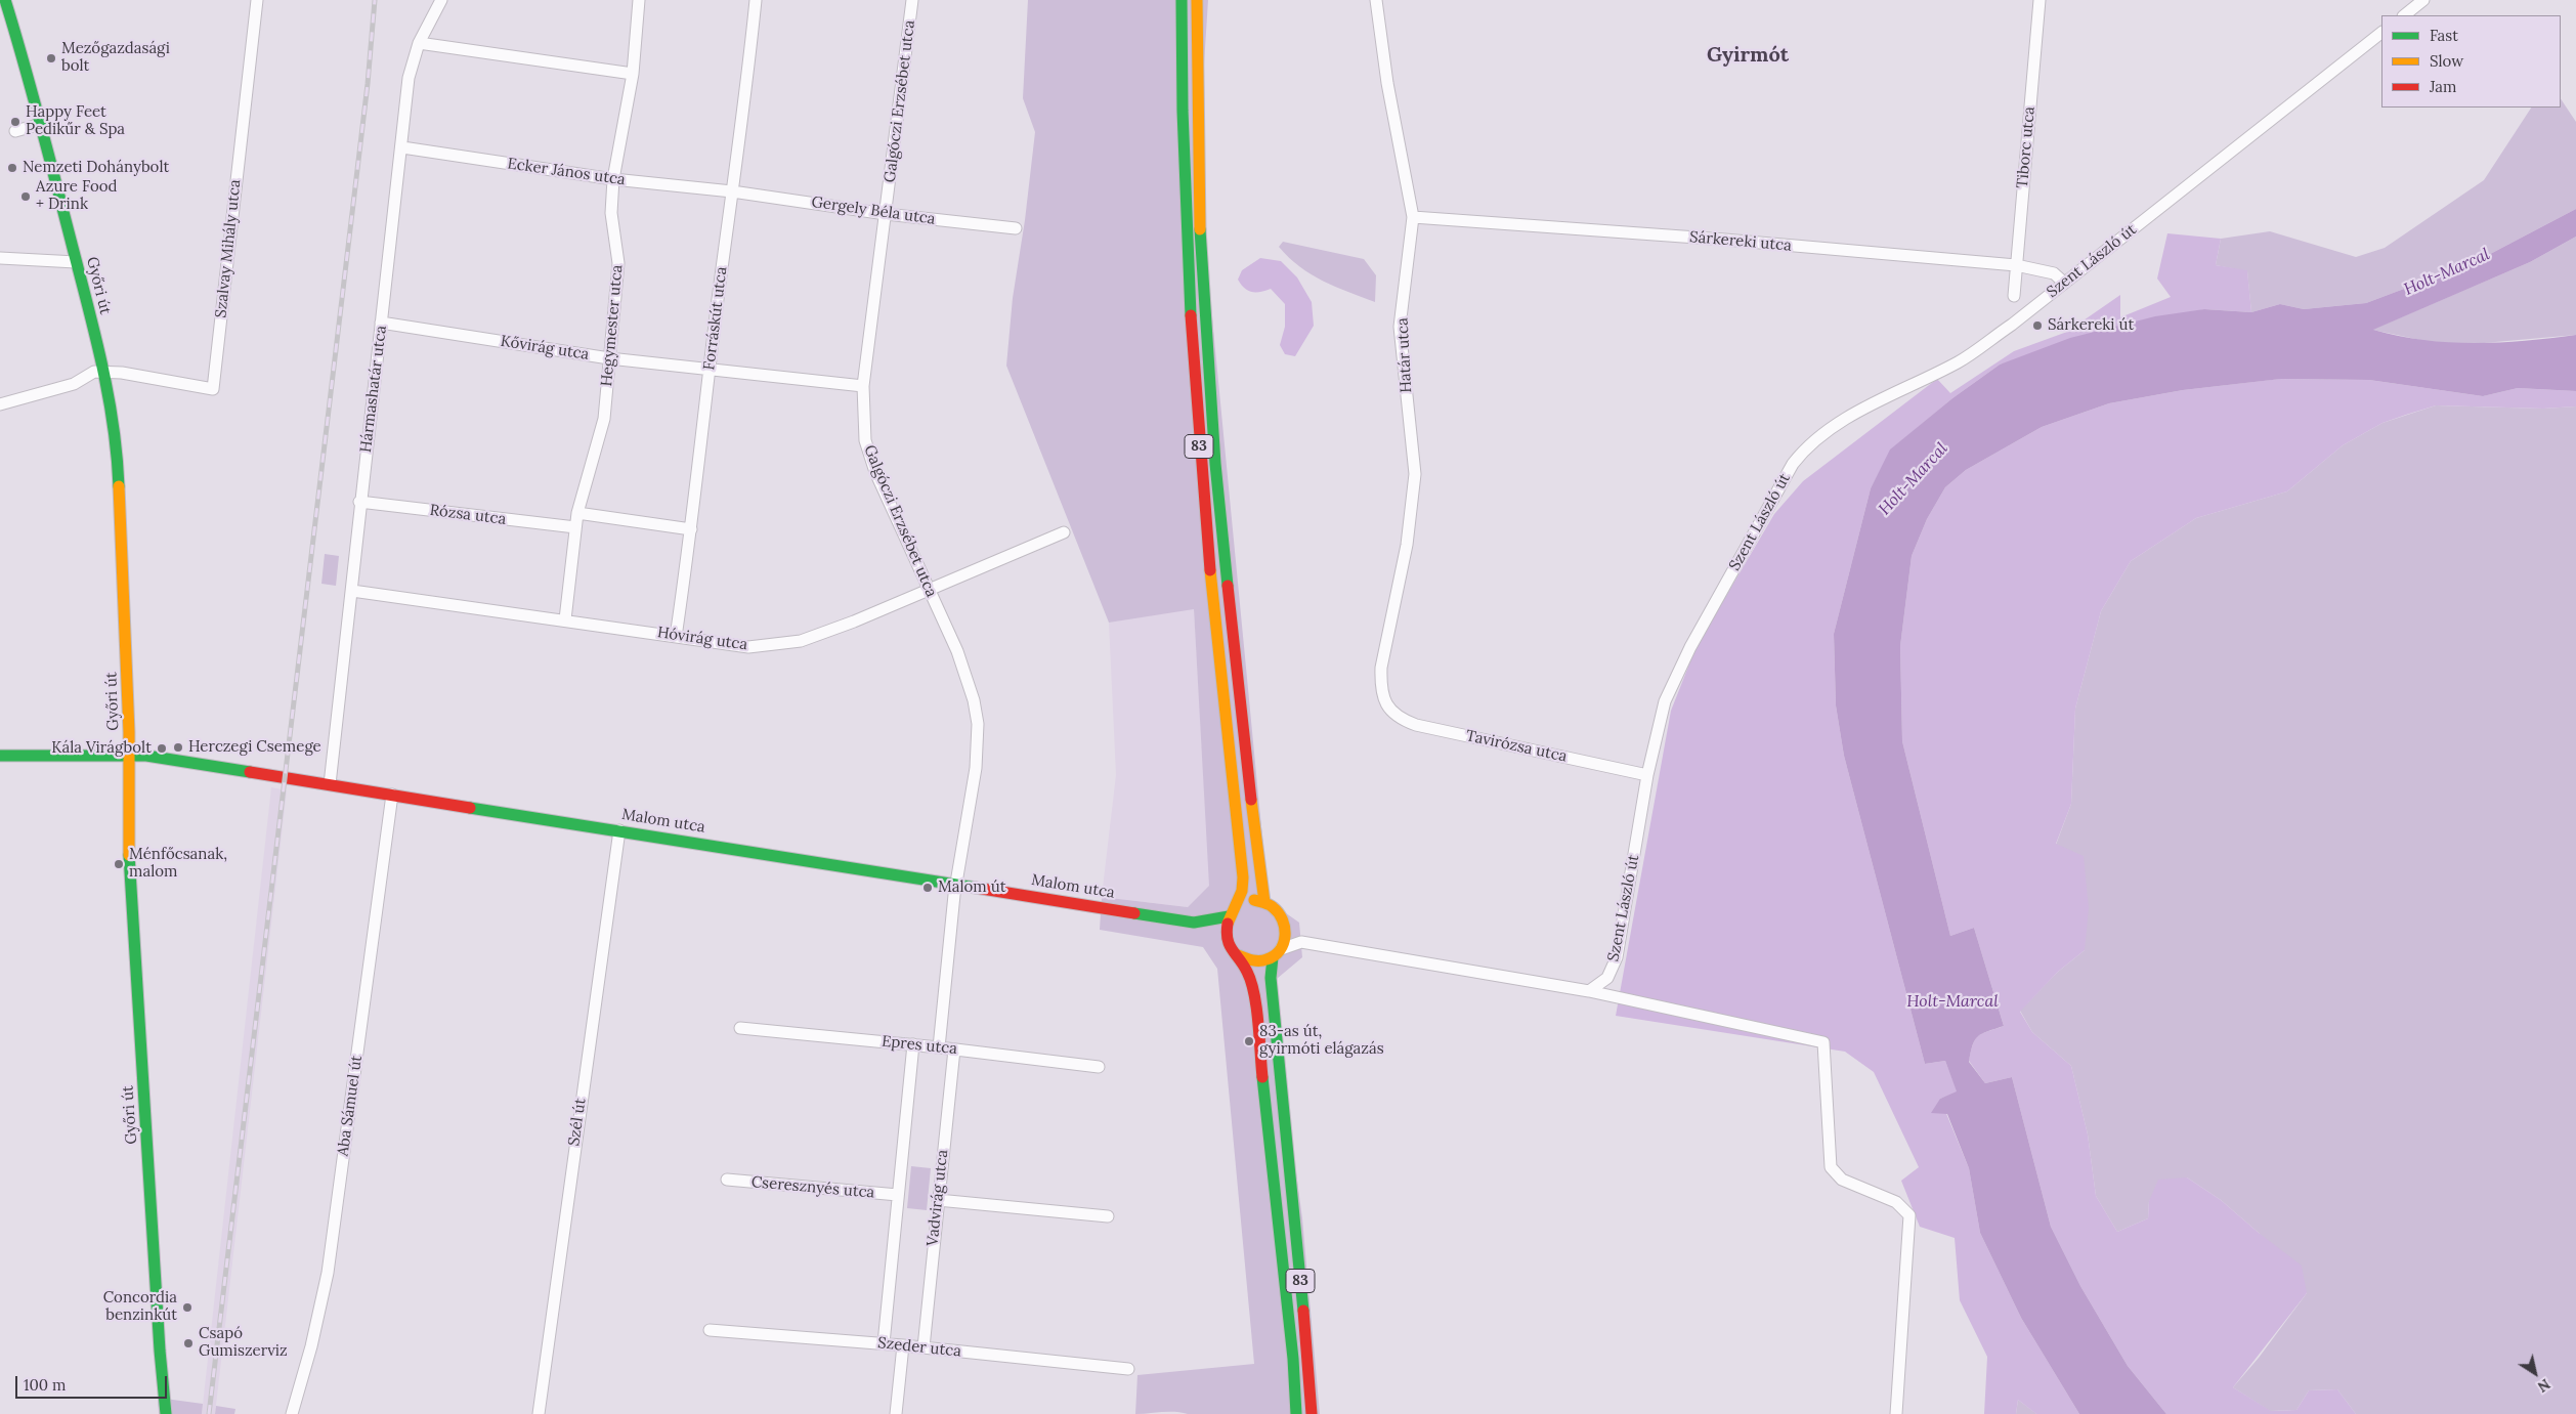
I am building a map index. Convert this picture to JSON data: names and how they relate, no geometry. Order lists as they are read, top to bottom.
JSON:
{
  "streets": {
    "main road": ["Győri út", "83", "Malom utca"],
    "street": [
      "Galgóczi Erzsébet utca",
      "Tiborc utca",
      "Ecker János utca",
      "Gergely Béla utca",
      "Sárkereki utca",
      "Szalvay Mihály utca",
      "Szent László út",
      "Forráskút utca",
      "Hegymester utca",
      "Kővirág utca",
      "Határ utca",
      "Hármashatár utca",
      "Rózsa utca",
      "Hóvirág utca",
      "Tavirózsa utca",
      "Epres utca",
      "Aba Sámuel út",
      "Szél út",
      "Cseresznyés utca",
      "Vadvirág utca",
      "Szeder utca"
    ]
  },
  "crossings": [
    ["Galgóczi Erzsébet utca", "Gergely Béla utca"],
    ["Galgóczi Erzsébet utca", "Kővirág utca"],
    ["Galgóczi Erzsébet utca", "Hóvirág utca"],
    ["Galgóczi Erzsébet utca", "Malom utca"],
    ["Tiborc utca", "Sárkereki utca"],
    ["Ecker János utca", "Gergely Béla utca"],
    ["Ecker János utca", "Forráskút utca"],
    ["Ecker János utca", "Hegymester utca"],
    ["Ecker János utca", "Hármashatár utca"],
    ["Gergely Béla utca", "Forráskút utca"],
    ["Sárkereki utca", "Szent László út"],
    ["Sárkereki utca", "Határ utca"],
    ["Szalvay Mihály utca", "Győri út"],
    ["Szent László út", "Tavirózsa utca"],
    ["Győri út", "Malom utca"],
    ["Forráskút utca", "Kővirág utca"],
    ["Forráskút utca", "Hóvirág utca"],
    ["Hegymester utca", "Kővirág utca"],
    ["Hegymester utca", "Rózsa utca"],
    ["Hegymester utca", "Hóvirág utca"],
    ["Kővirág utca", "Hármashatár utca"],
    ["Határ utca", "Tavirózsa utca"],
    ["Hármashatár utca", "Rózsa utca"],
    ["Hármashatár utca", "Hóvirág utca"],
    ["Hármashatár utca", "Malom utca"],
    ["Malom utca", "Aba Sámuel út"],
    ["Malom utca", "Szél út"],
    ["Epres utca", "Vadvirág utca"],
    ["Vadvirág utca", "Szeder utca"]
  ],
  "districts": ["Gyirmót"],
  "water": ["Holt-Marcal"],
  "places": [
    "Mezőgazdasági bolt",
    "Happy Feet Pedikűr & Spa",
    "Nemzeti Dohánybolt",
    "Azure Food + Drink",
    "Sárkereki út",
    "Herczegi Csemege",
    "Kála Virágbolt",
    "Ménfőcsanak, malom",
    "Malom út",
    "83-as út, gyirmóti elágazás",
    "Concordia benzinkút",
    "Csapó Gumiszerviz"
  ],
  "legend": ["Fast", "Slow", "Jam"],
  "scale_bar": "100 m",
  "north": "bottom right"
}
